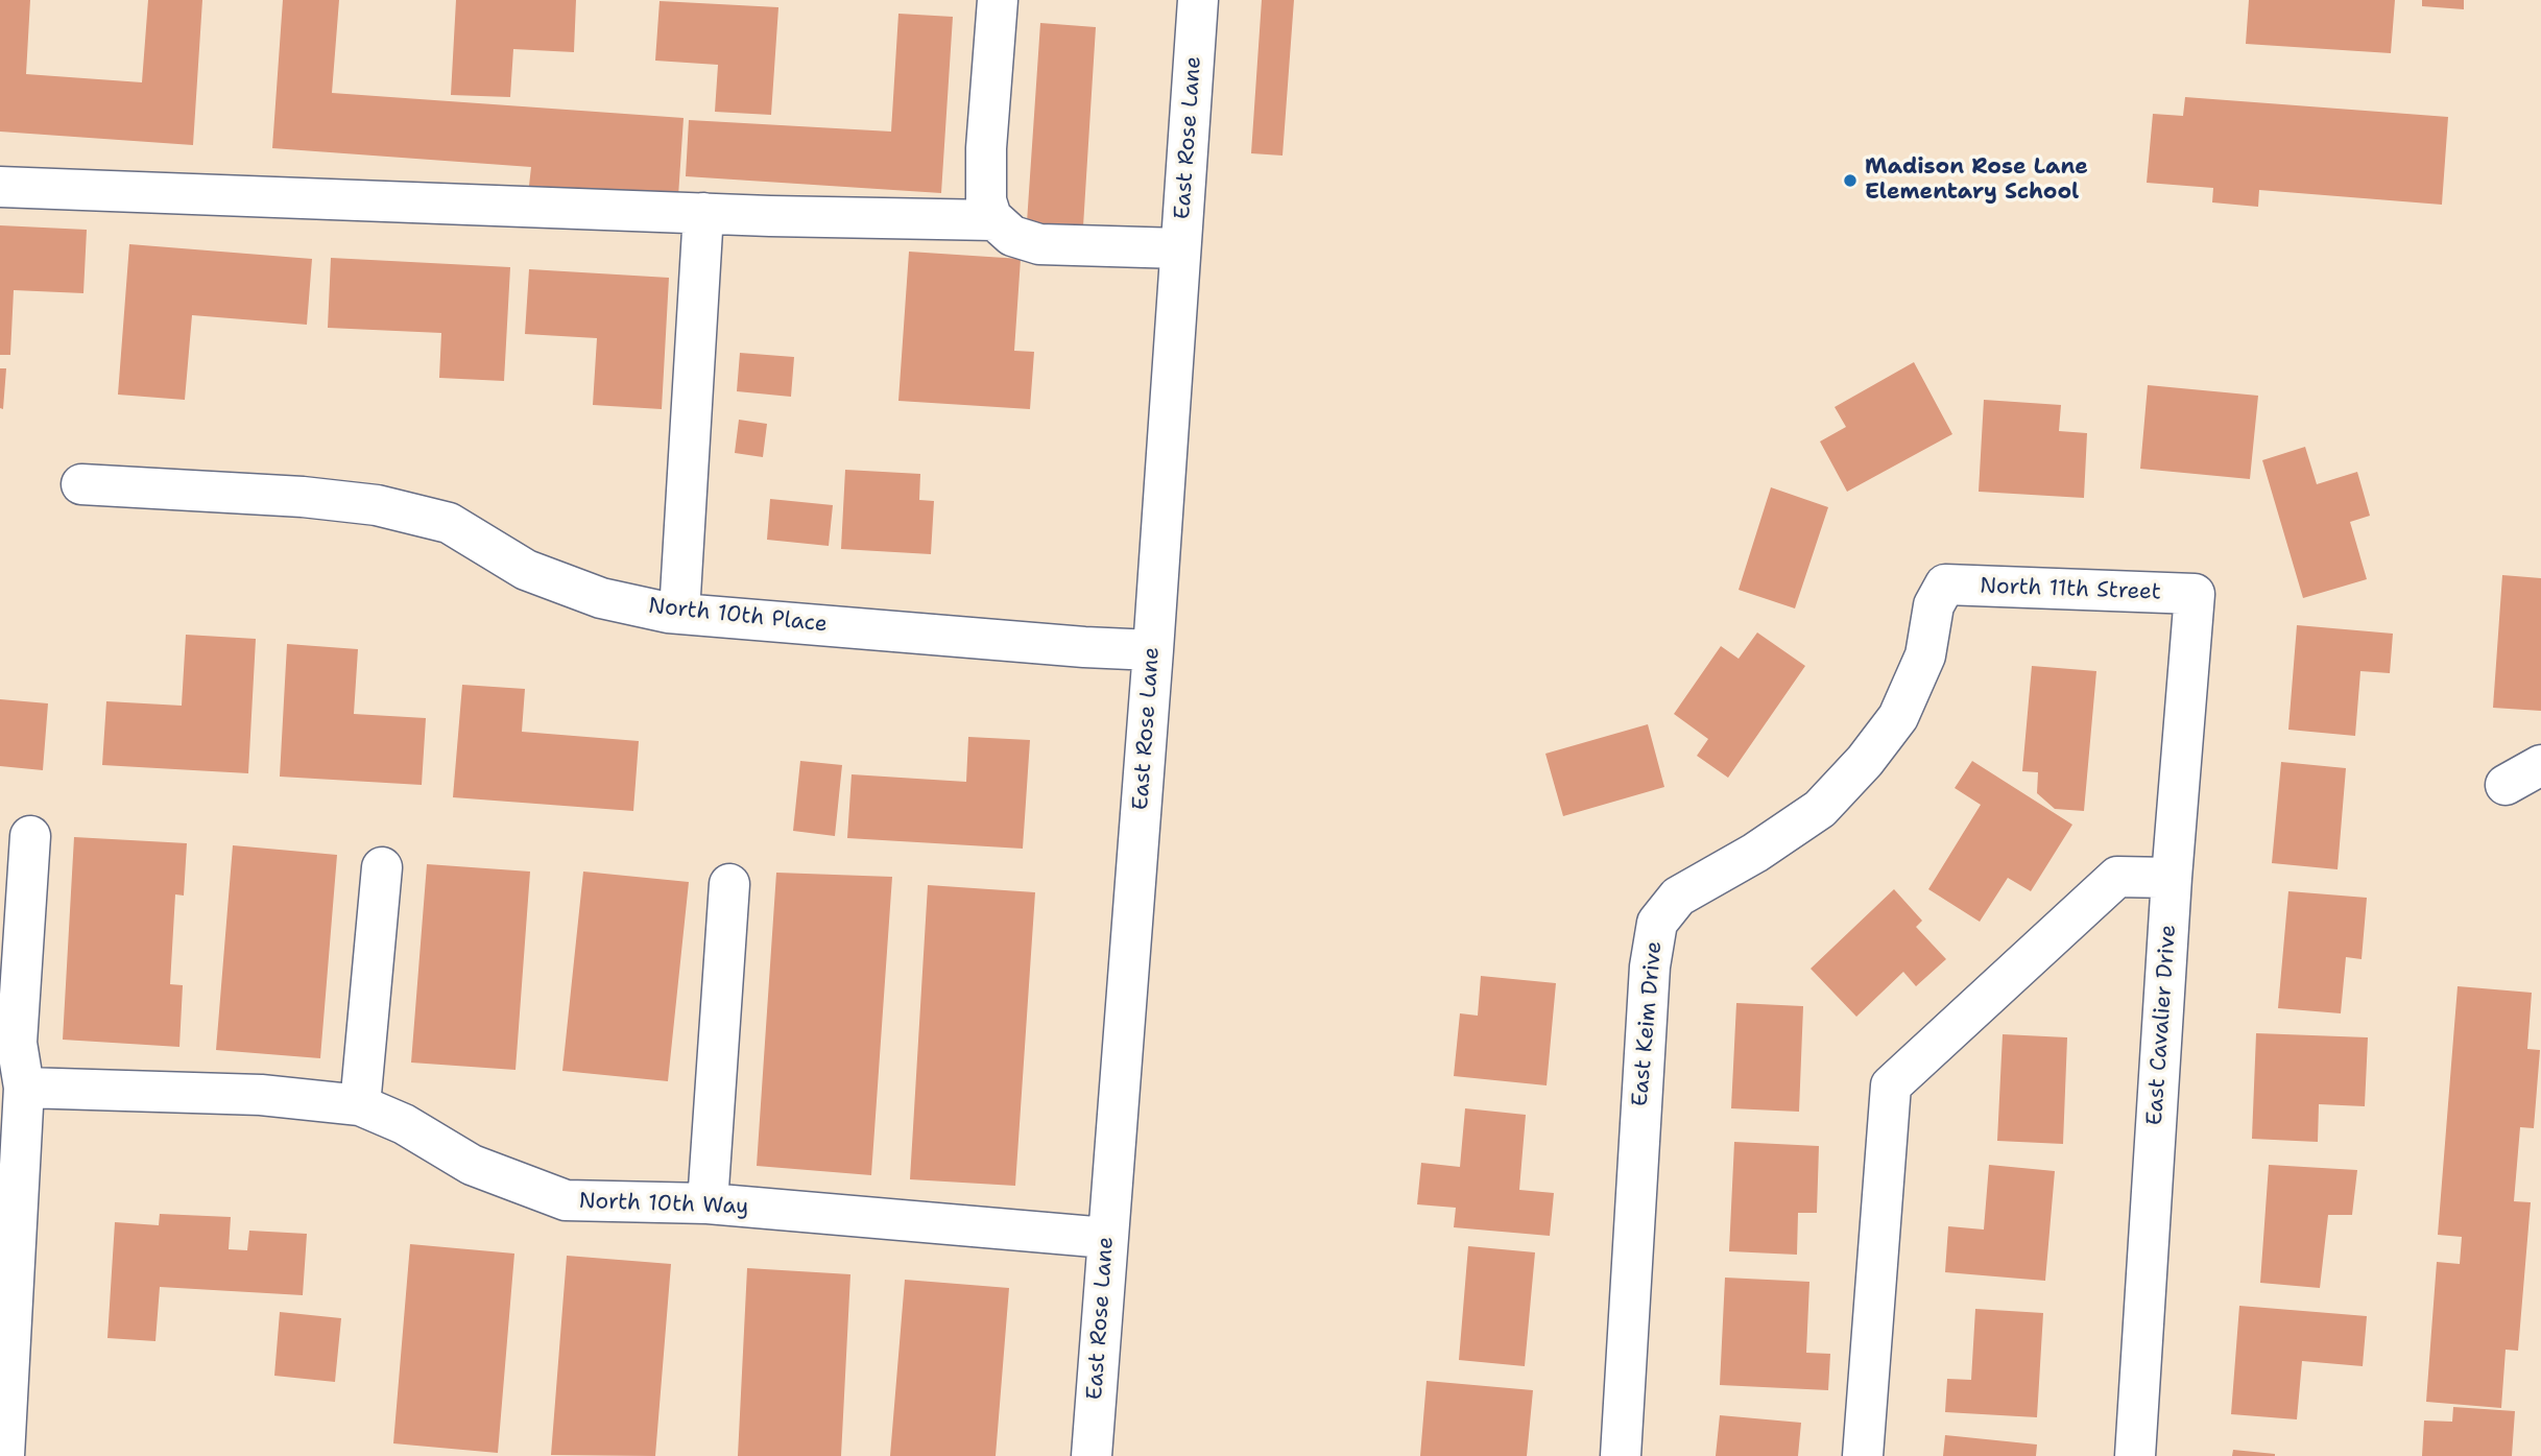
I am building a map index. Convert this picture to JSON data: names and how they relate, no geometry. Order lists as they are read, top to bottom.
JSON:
{
  "streets": {
    "street": [
      "East Rose Lane",
      "North 11th Street",
      "North 10th Place",
      "East Keim Drive",
      "East Cavalier Drive",
      "North 10th Way"
    ]
  },
  "crossings": [
    ["East Rose Lane", "North 10th Place"],
    ["East Rose Lane", "North 10th Way"],
    ["North 11th Street", "East Keim Drive"],
    ["North 11th Street", "East Cavalier Drive"]
  ],
  "places": ["Madison Rose Lane Elementary School"]
}
